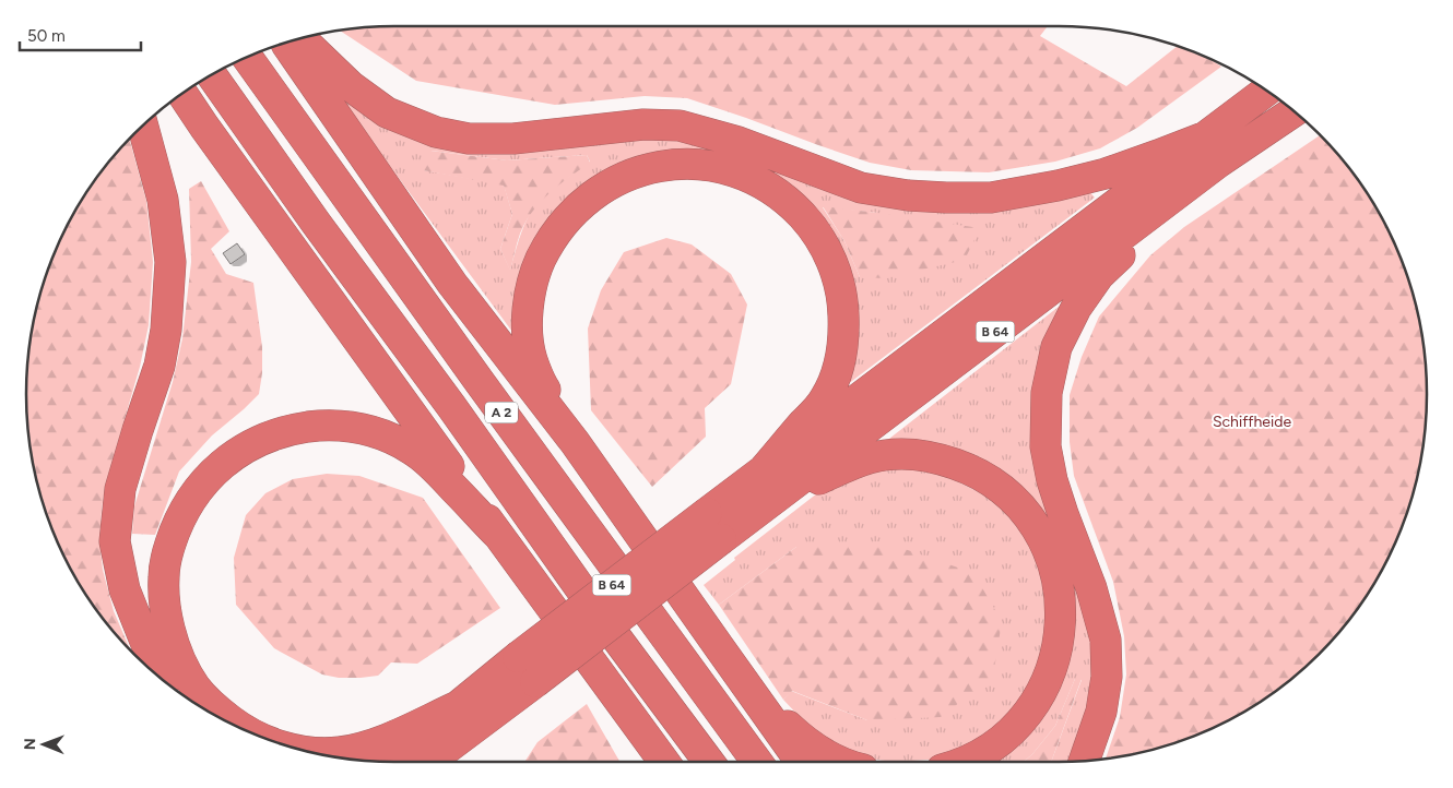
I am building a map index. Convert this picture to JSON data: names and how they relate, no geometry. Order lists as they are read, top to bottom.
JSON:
{
  "streets": {
    "highway": ["B 64", "A 2"]
  },
  "parks": ["Schiffheide"],
  "scale_bar": "50 m",
  "north": "left"
}
